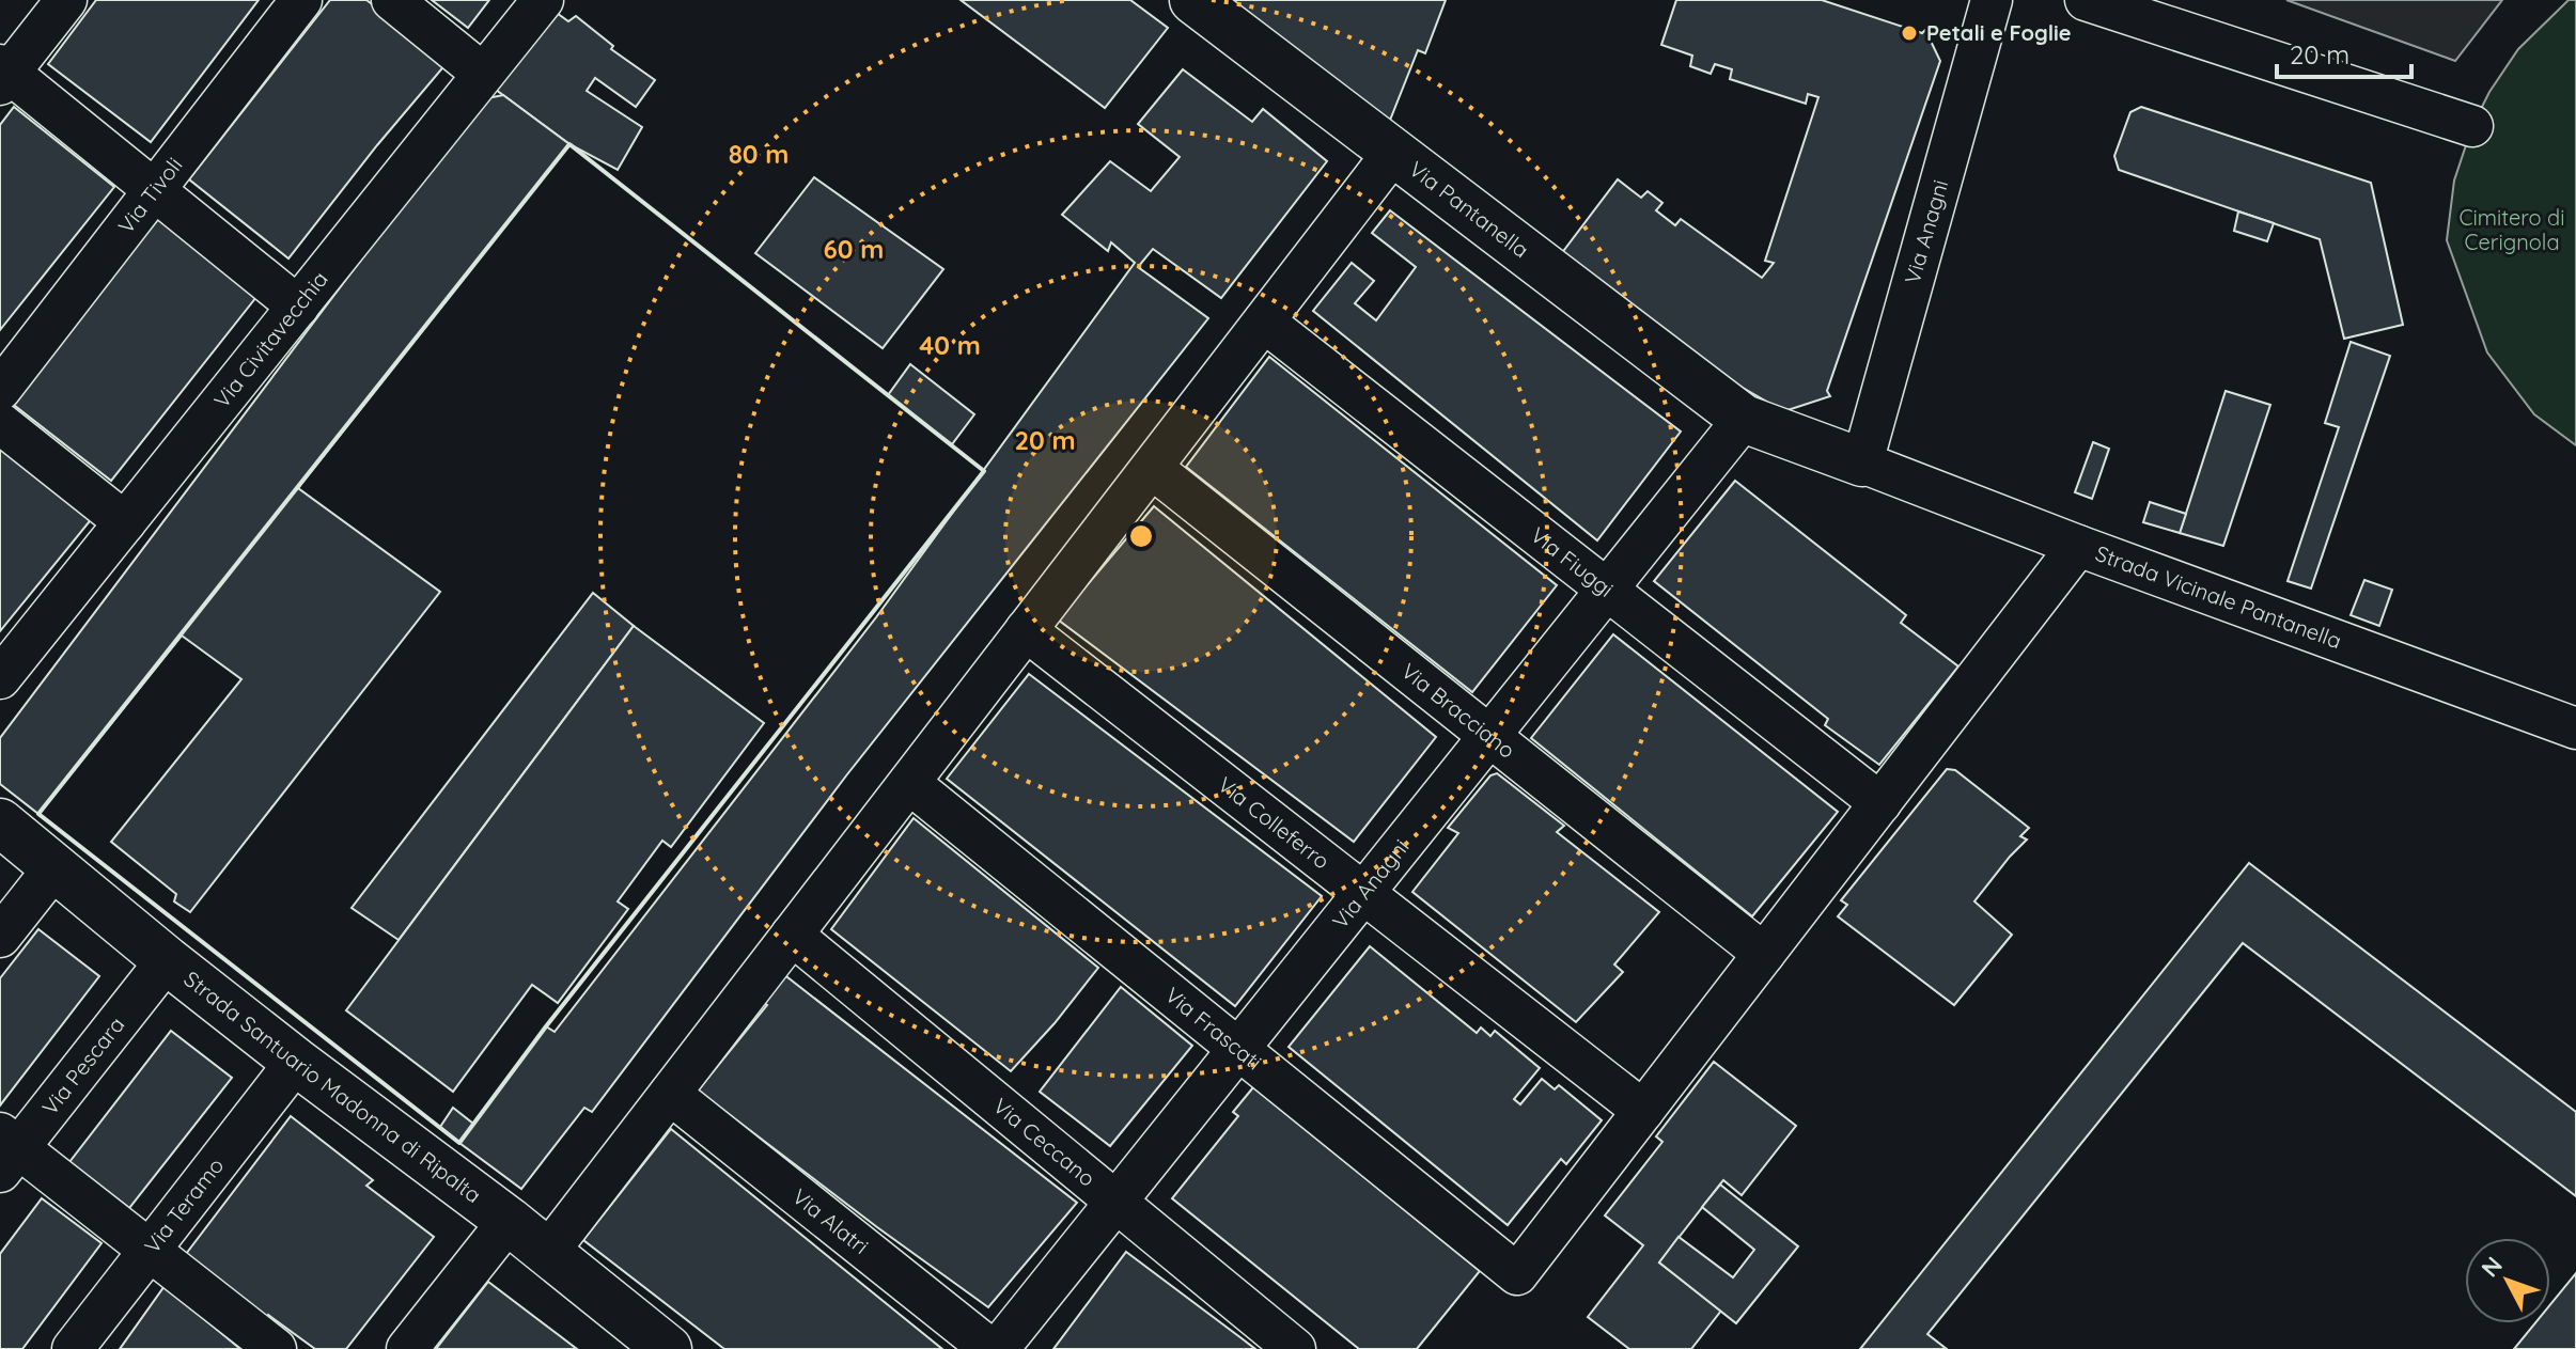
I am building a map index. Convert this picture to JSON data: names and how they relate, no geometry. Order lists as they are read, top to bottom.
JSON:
{
  "streets": {
    "street": [
      "Via Tivoli",
      "Via Pantanella",
      "Via Anagni",
      "Via Civitavecchia",
      "Via Fiuggi",
      "Strada Vicinale Pantanella",
      "Via Bracciano",
      "Via Colleferro",
      "Via Frascati",
      "Via Pescara",
      "Strada Santuario Madonna di Ripalta",
      "Via Ceccano",
      "Via Teramo",
      "Via Alatri"
    ]
  },
  "crossings": [
    ["Via Pantanella", "Via Anagni"],
    ["Via Pantanella", "Strada Vicinale Pantanella"],
    ["Via Anagni", "Via Fiuggi"],
    ["Via Anagni", "Strada Vicinale Pantanella"],
    ["Via Anagni", "Via Bracciano"],
    ["Via Anagni", "Via Colleferro"],
    ["Via Anagni", "Via Frascati"],
    ["Via Anagni", "Via Ceccano"],
    ["Via Colleferro", "Via Frascati"],
    ["Via Pescara", "Strada Santuario Madonna di Ripalta"],
    ["Strada Santuario Madonna di Ripalta", "Via Teramo"]
  ],
  "parks": ["Cimitero di Cerignola"],
  "places": ["Petali e Foglie"],
  "scale_bar": "20 m",
  "north": "top left",
  "rings": [
    "80 m",
    "60 m",
    "40 m",
    "20 m"
  ]
}
